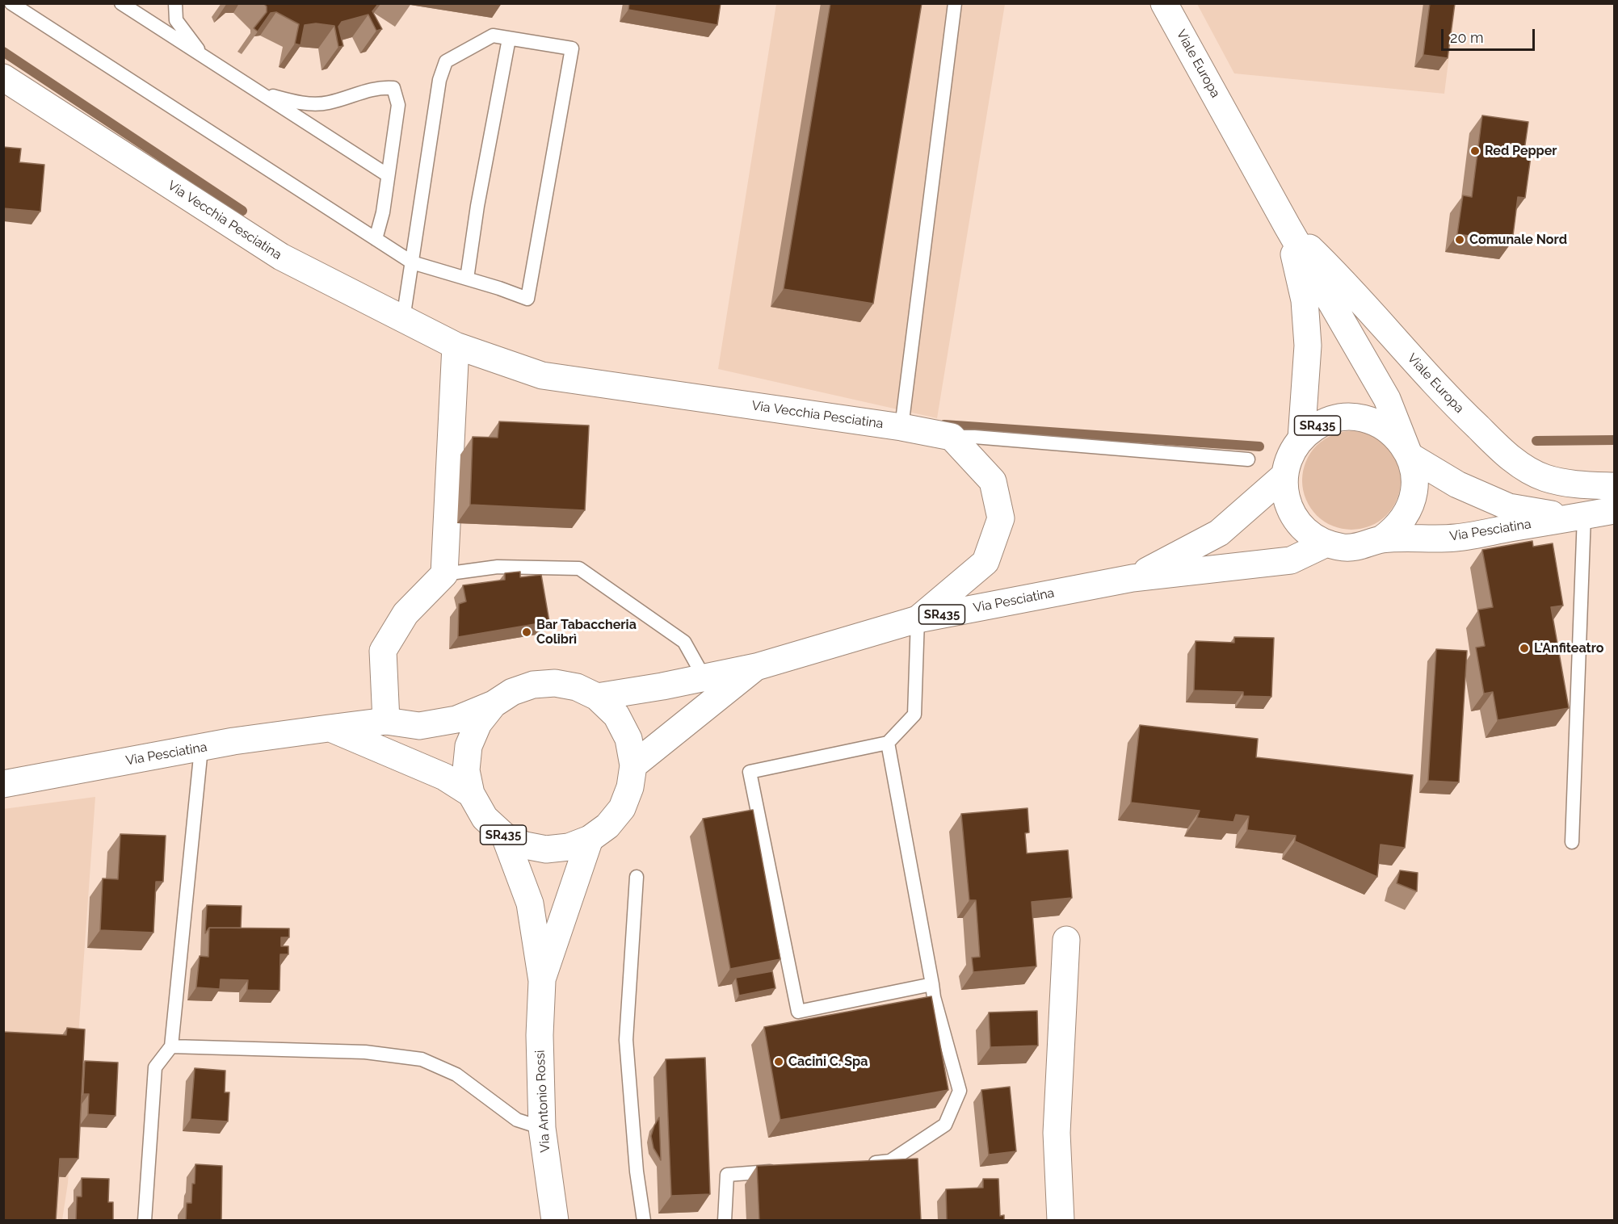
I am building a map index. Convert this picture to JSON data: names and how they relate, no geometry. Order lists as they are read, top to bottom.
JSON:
{
  "streets": {
    "main road": [
      "Viale Europa",
      "Via Vecchia Pesciatina",
      "SR435",
      "Via Pesciatina",
      "Via Antonio Rossi"
    ]
  },
  "crossings": [
    ["Viale Europa", "Via Pesciatina"]
  ],
  "places": [
    "Red Pepper",
    "Comunale Nord",
    "Bar Tabaccheria Colibrì",
    "L'Anfiteatro",
    "Cacini C. Spa"
  ],
  "scale_bar": "20 m"
}
